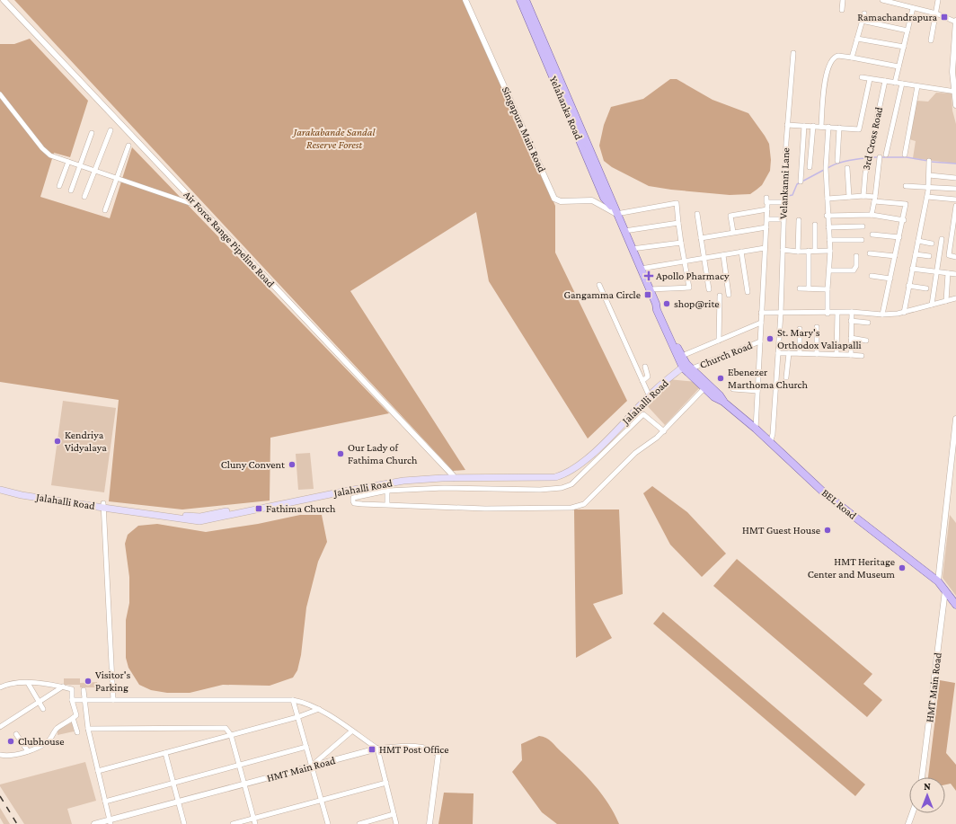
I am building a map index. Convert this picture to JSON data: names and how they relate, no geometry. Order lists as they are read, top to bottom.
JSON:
{
  "streets": {
    "main road": ["Yelahanka Road", "Jalahalli Road", "BEL Road"],
    "street": [
      "Singapura Main Road",
      "3rd Cross Road",
      "Velankanni Lane",
      "Air Force Range Pipeline Road",
      "Church Road",
      "HMT Main Road"
    ]
  },
  "crossings": [
    ["Yelahanka Road", "Singapura Main Road"],
    ["Yelahanka Road", "BEL Road"],
    ["Velankanni Lane", "BEL Road"],
    ["Air Force Range Pipeline Road", "Jalahalli Road"],
    ["Church Road", "Jalahalli Road"],
    ["Church Road", "BEL Road"],
    ["Jalahalli Road", "BEL Road"],
    ["BEL Road", "HMT Main Road"]
  ],
  "parks": ["Jarakabande Sandal Reserve Forest"],
  "places": {
    "transit": [
      "Ramachandrapura",
      "Gangamma Circle",
      "Fathima Church",
      "HMT Post Office"
    ],
    "health": ["Apollo Pharmacy"],
    "other": [
      "shop@rite",
      "St. Mary's Orthodox Valiapalli",
      "Ebenezer Marthoma Church",
      "Kendriya Vidyalaya",
      "Our Lady of Fathima Church",
      "Cluny Convent",
      "HMT Guest House",
      "HMT Heritage Center and Museum",
      "Visitor's Parking",
      "Clubhouse"
    ]
  },
  "north": "top"
}
